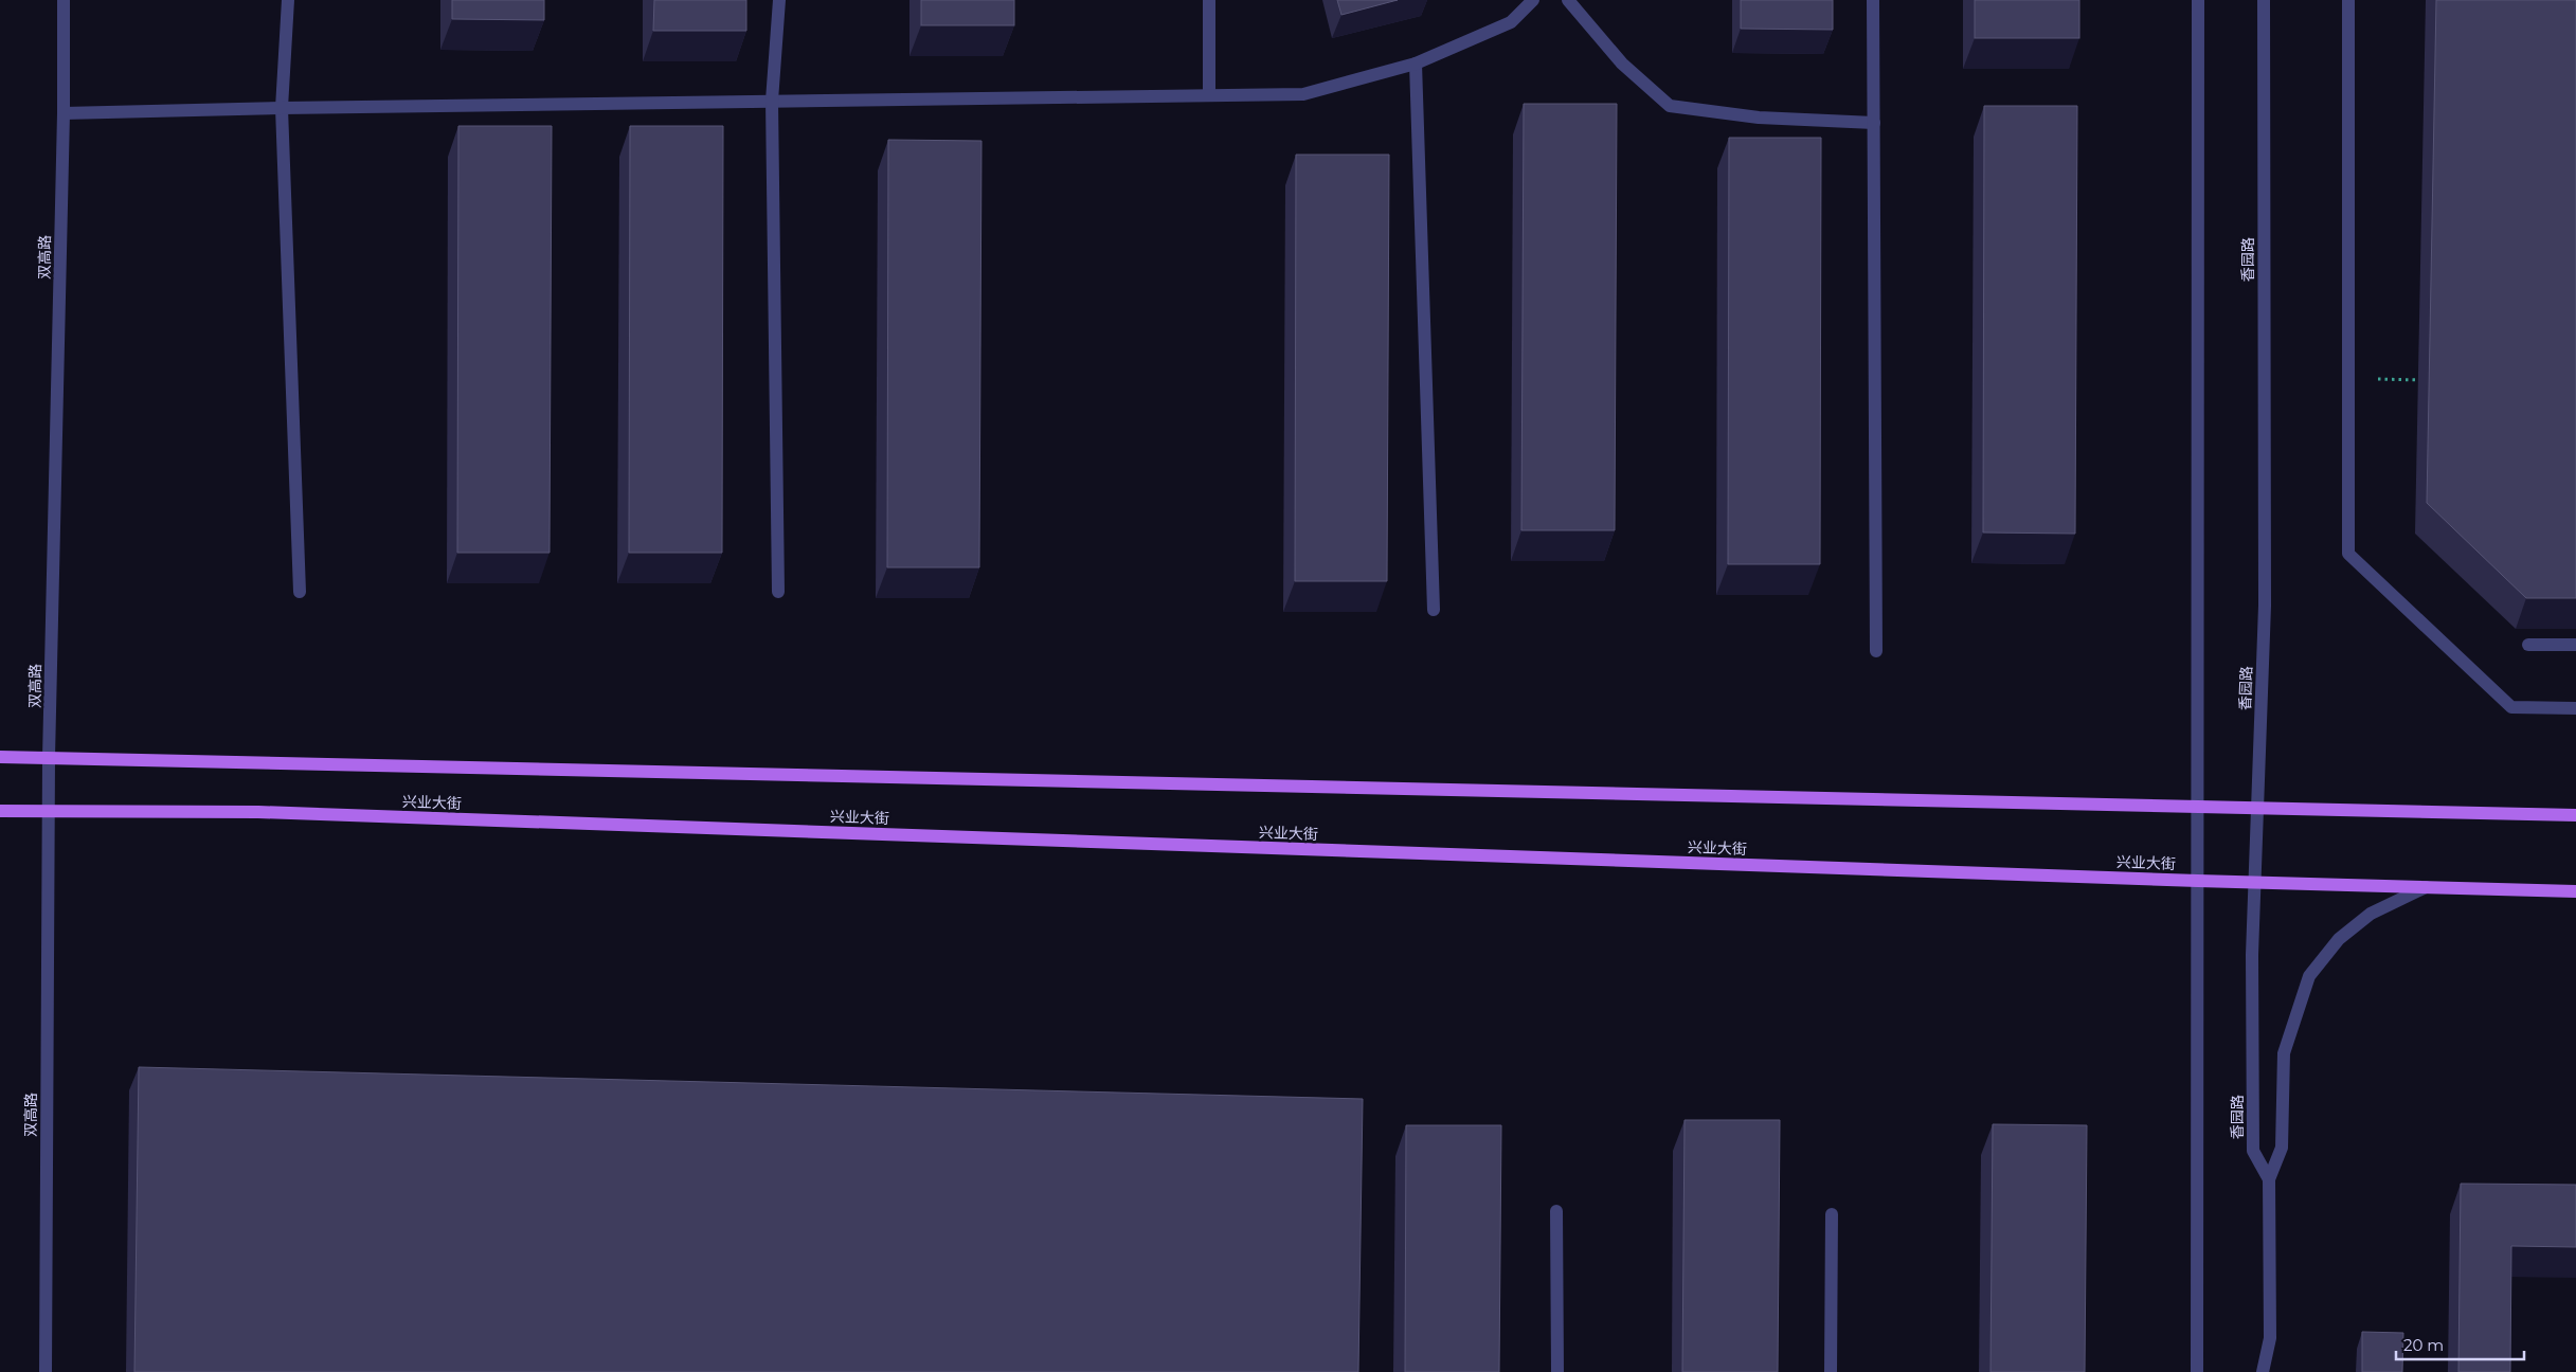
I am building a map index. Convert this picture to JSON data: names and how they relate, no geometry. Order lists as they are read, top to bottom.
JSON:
{
  "streets": {
    "main road": ["兴业大街"],
    "street": ["双高路", "香园路"]
  },
  "crossings": [
    ["双高路", "兴业大街"],
    ["香园路", "兴业大街"]
  ],
  "scale_bar": "20 m"
}
